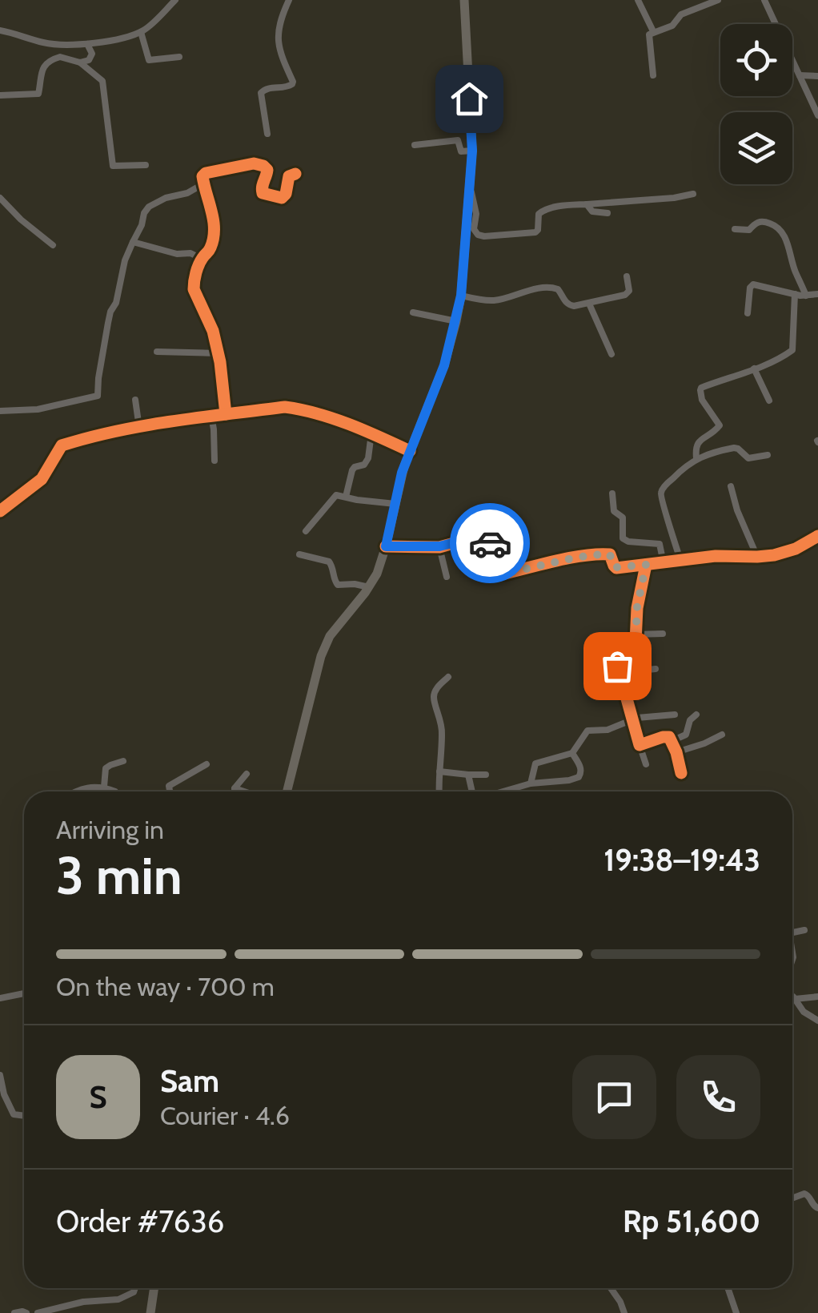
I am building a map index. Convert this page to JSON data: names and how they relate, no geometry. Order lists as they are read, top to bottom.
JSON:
{
  "page": {
    "heading": ["3 min", "Arriving in", "19:38–19:43"],
    "panel": [
      "Sam",
      "Courier · 4.6",
      "Order #7636",
      "Rp 51,600"
    ],
    "bar": "On the way · 700 m",
    "round": "S"
  }
}
